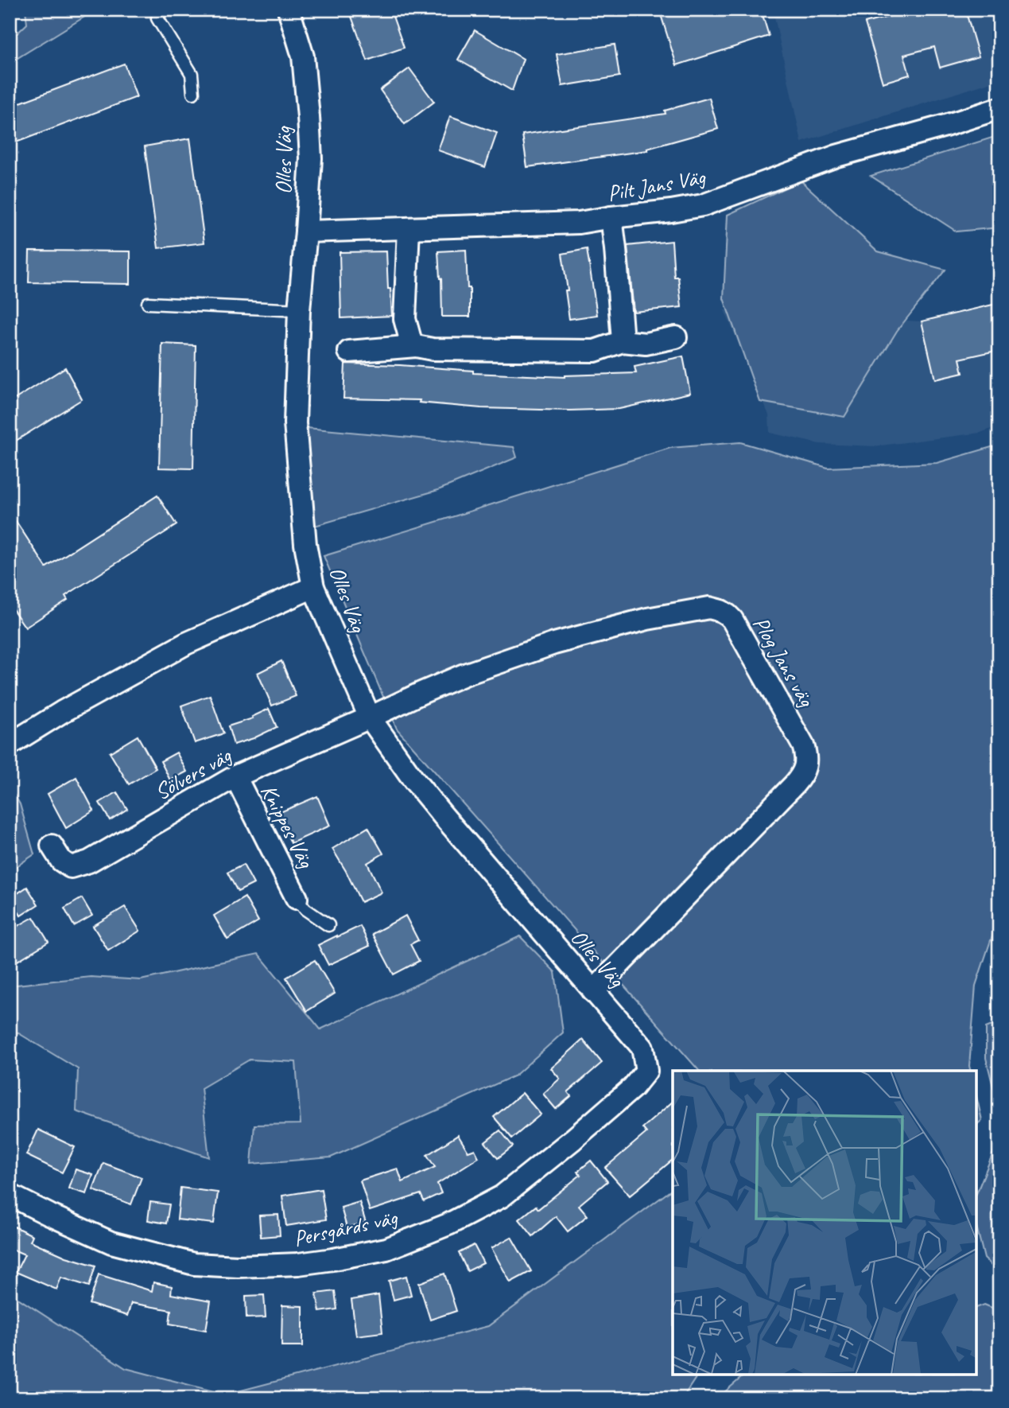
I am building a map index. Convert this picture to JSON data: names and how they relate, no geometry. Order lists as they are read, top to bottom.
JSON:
{
  "streets": {
    "street": [
      "Olles Väg",
      "Pilt Jans Väg",
      "Plog Jans väg",
      "Sölvers väg",
      "Knippes Väg",
      "Persgårds väg"
    ]
  },
  "crossings": [
    ["Olles Väg", "Pilt Jans Väg"],
    ["Olles Väg", "Plog Jans väg"],
    ["Olles Väg", "Sölvers väg"],
    ["Olles Väg", "Persgårds väg"],
    ["Plog Jans väg", "Sölvers väg"],
    ["Sölvers väg", "Knippes Väg"]
  ]
}
